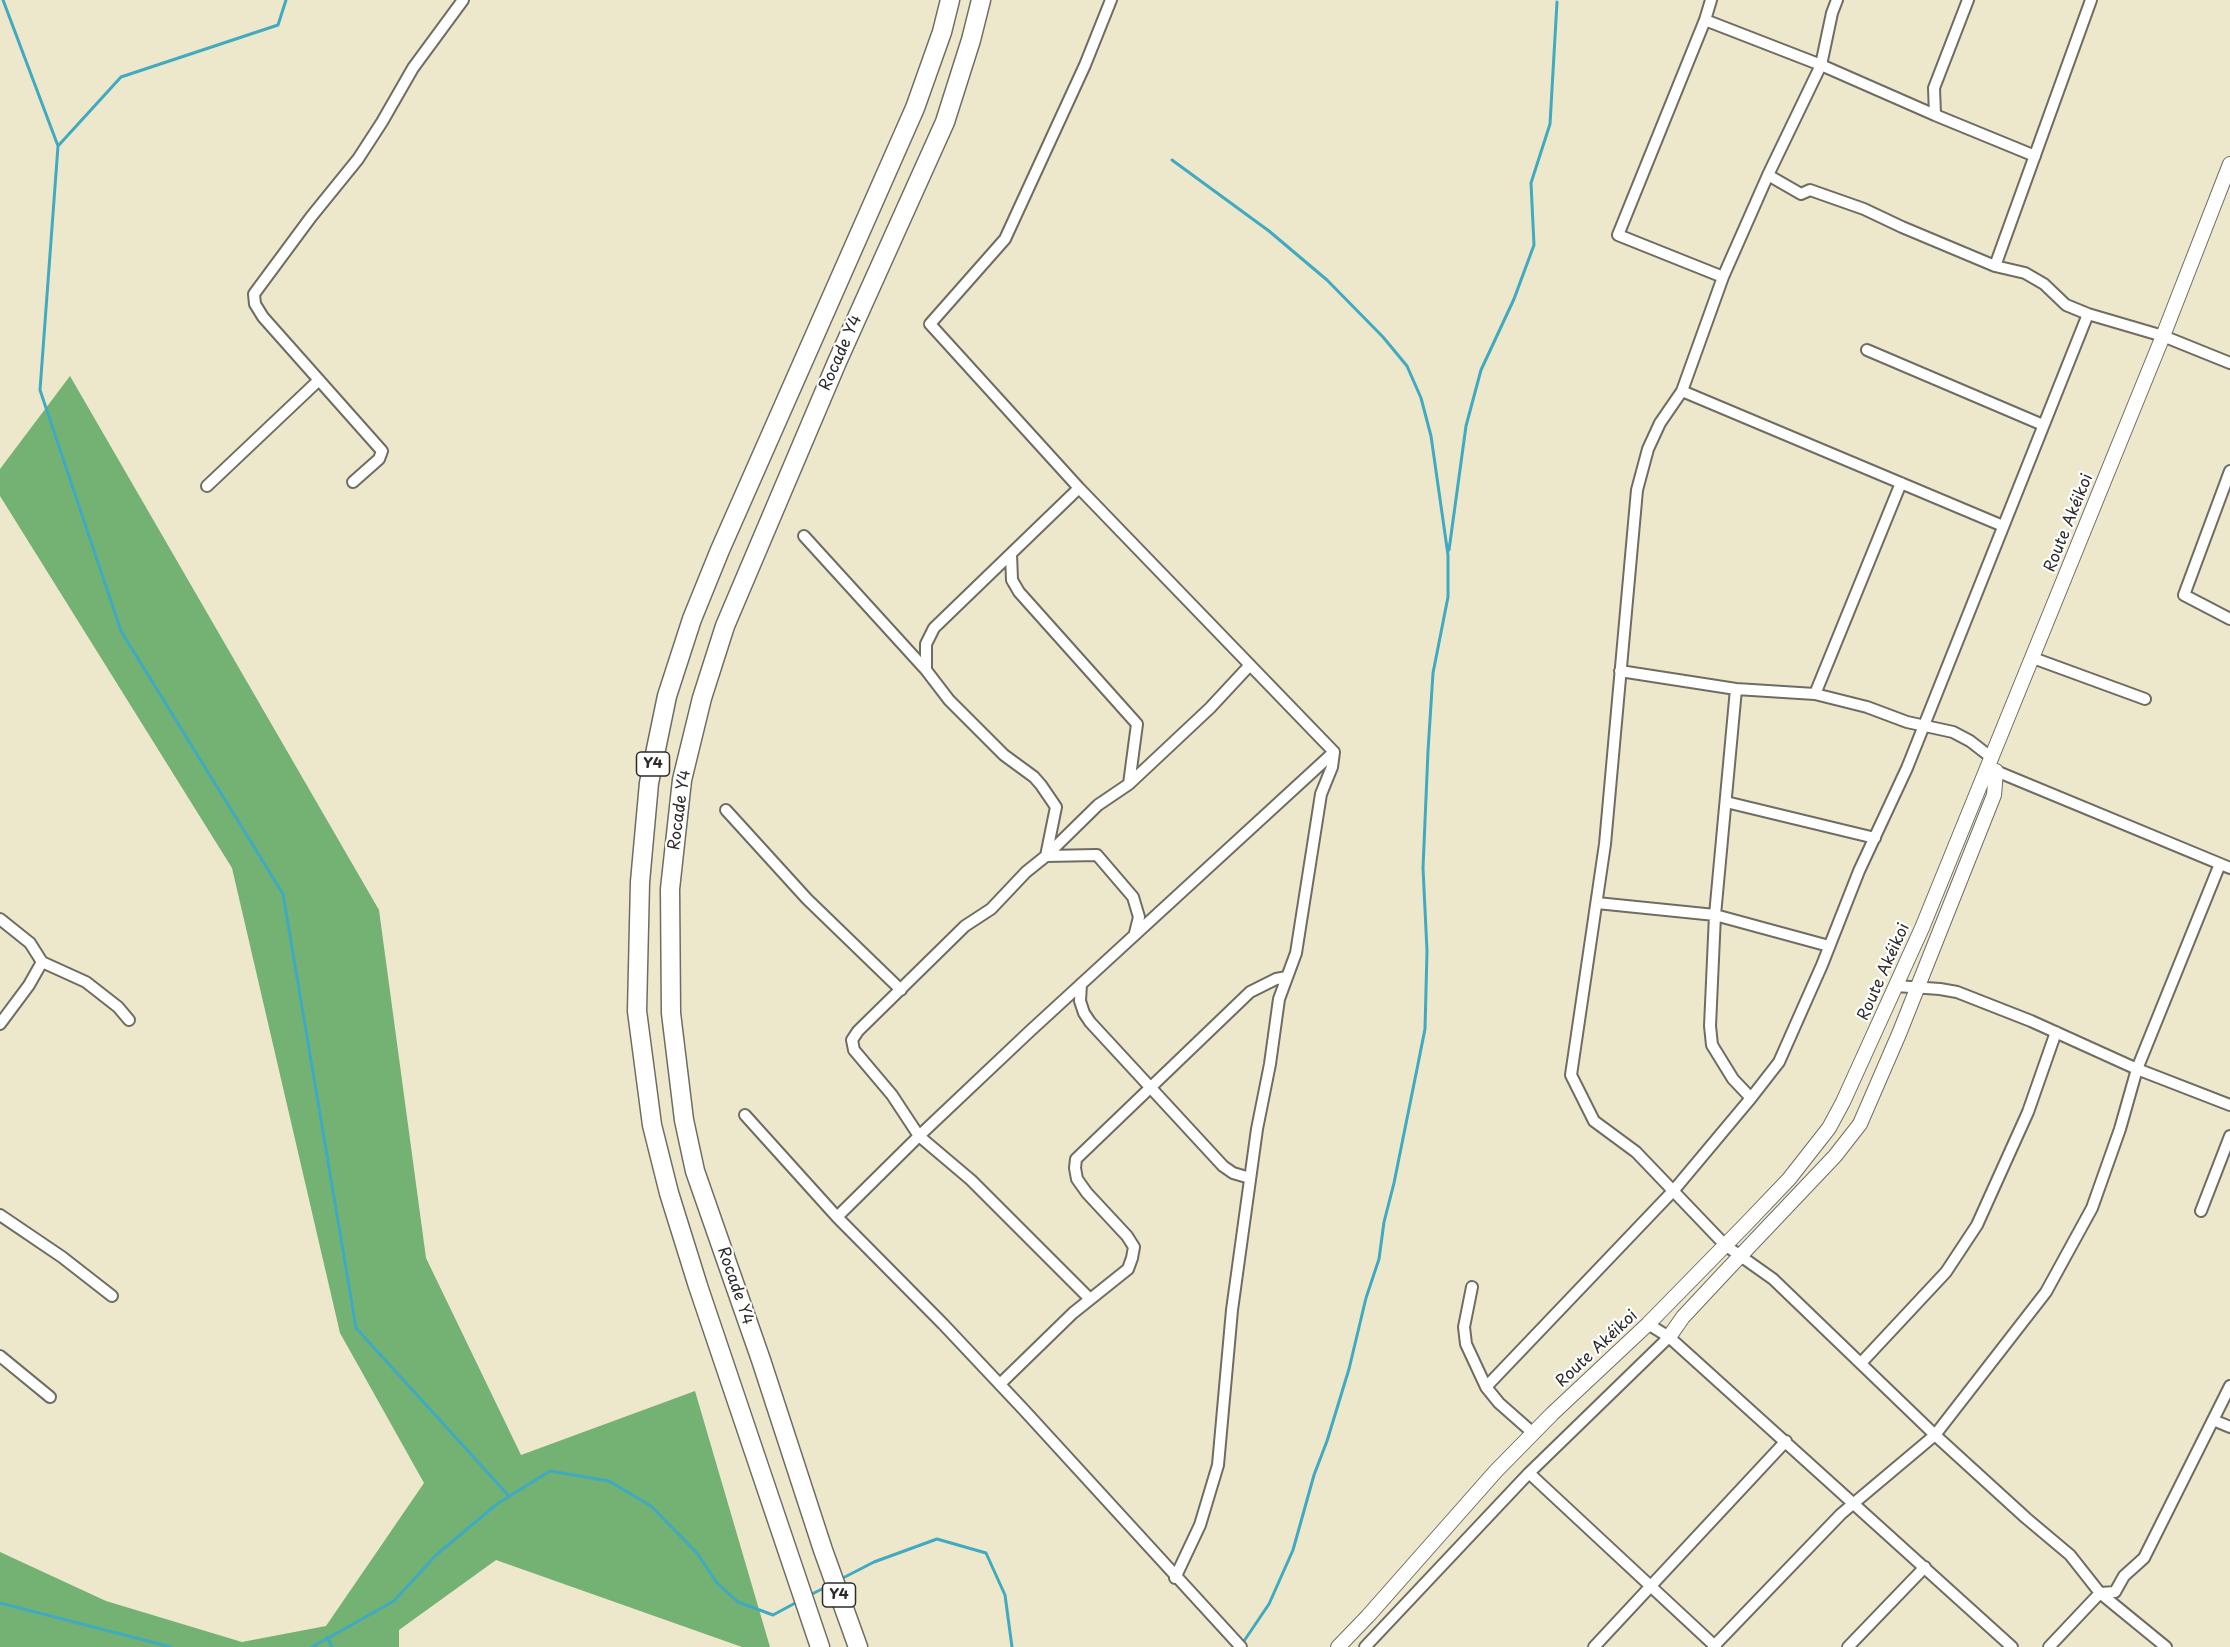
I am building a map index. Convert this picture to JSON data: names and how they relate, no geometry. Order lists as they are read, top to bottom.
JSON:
{
  "streets": {
    "highway": ["Rocade Y4", "Y4"],
    "street": ["Route Akéikoi"]
  }
}
